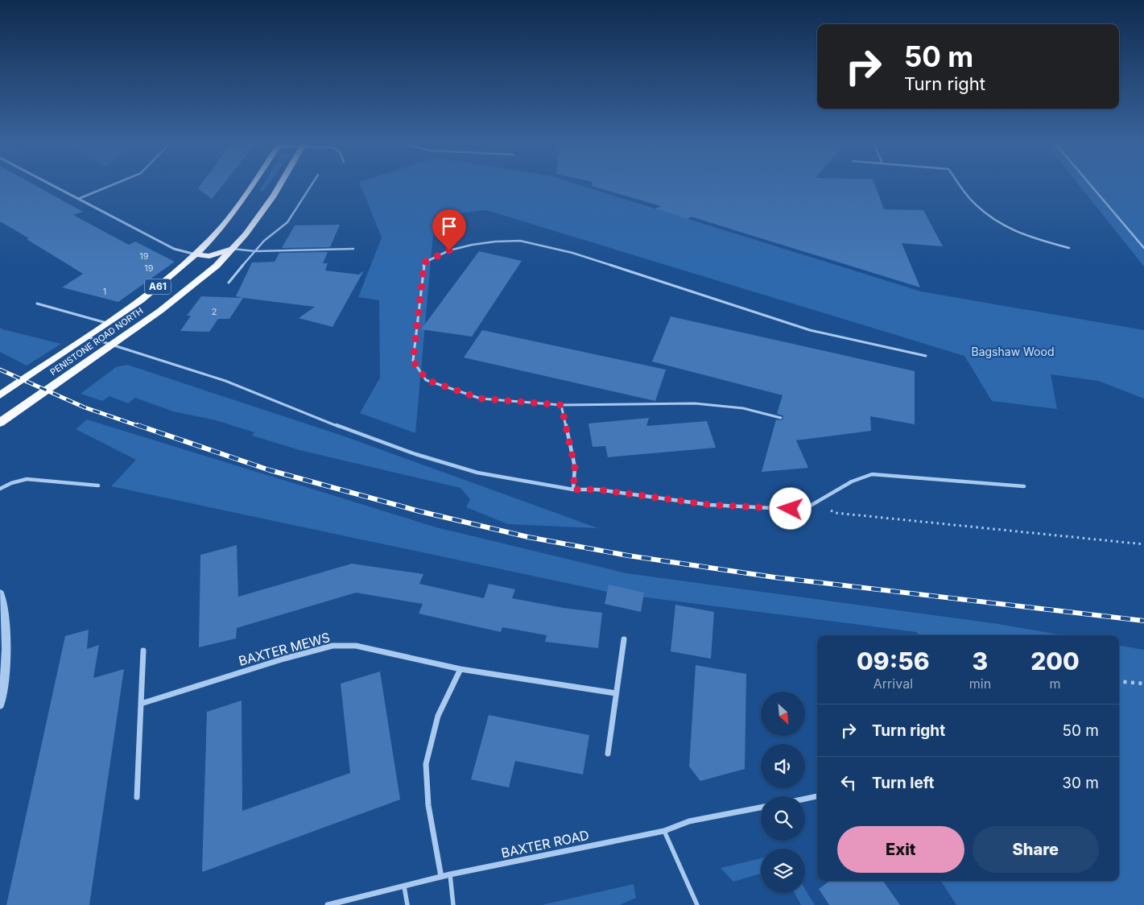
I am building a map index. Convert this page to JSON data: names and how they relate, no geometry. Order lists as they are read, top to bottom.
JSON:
{
  "streets": {
    "highway": ["A61", "PENISTONE ROAD NORTH"],
    "street": ["BAXTER MEWS", "BAXTER ROAD"]
  },
  "parks": ["Bagshaw Wood"],
  "house_numbers": [
    "19",
    "19",
    "1",
    "2"
  ],
  "north": "bottom right",
  "page": {
    "turn": ["50 m", "Turn right"],
    "eta": [
      "09:56",
      "Arrival",
      "3",
      "min",
      "200",
      "m"
    ],
    "list": [
      {
        "name": "Turn right",
        "value": "50 m"
      },
      {
        "name": "Turn left",
        "value": "30 m"
      }
    ],
    "buttons": ["Exit", "Share"]
  }
}
